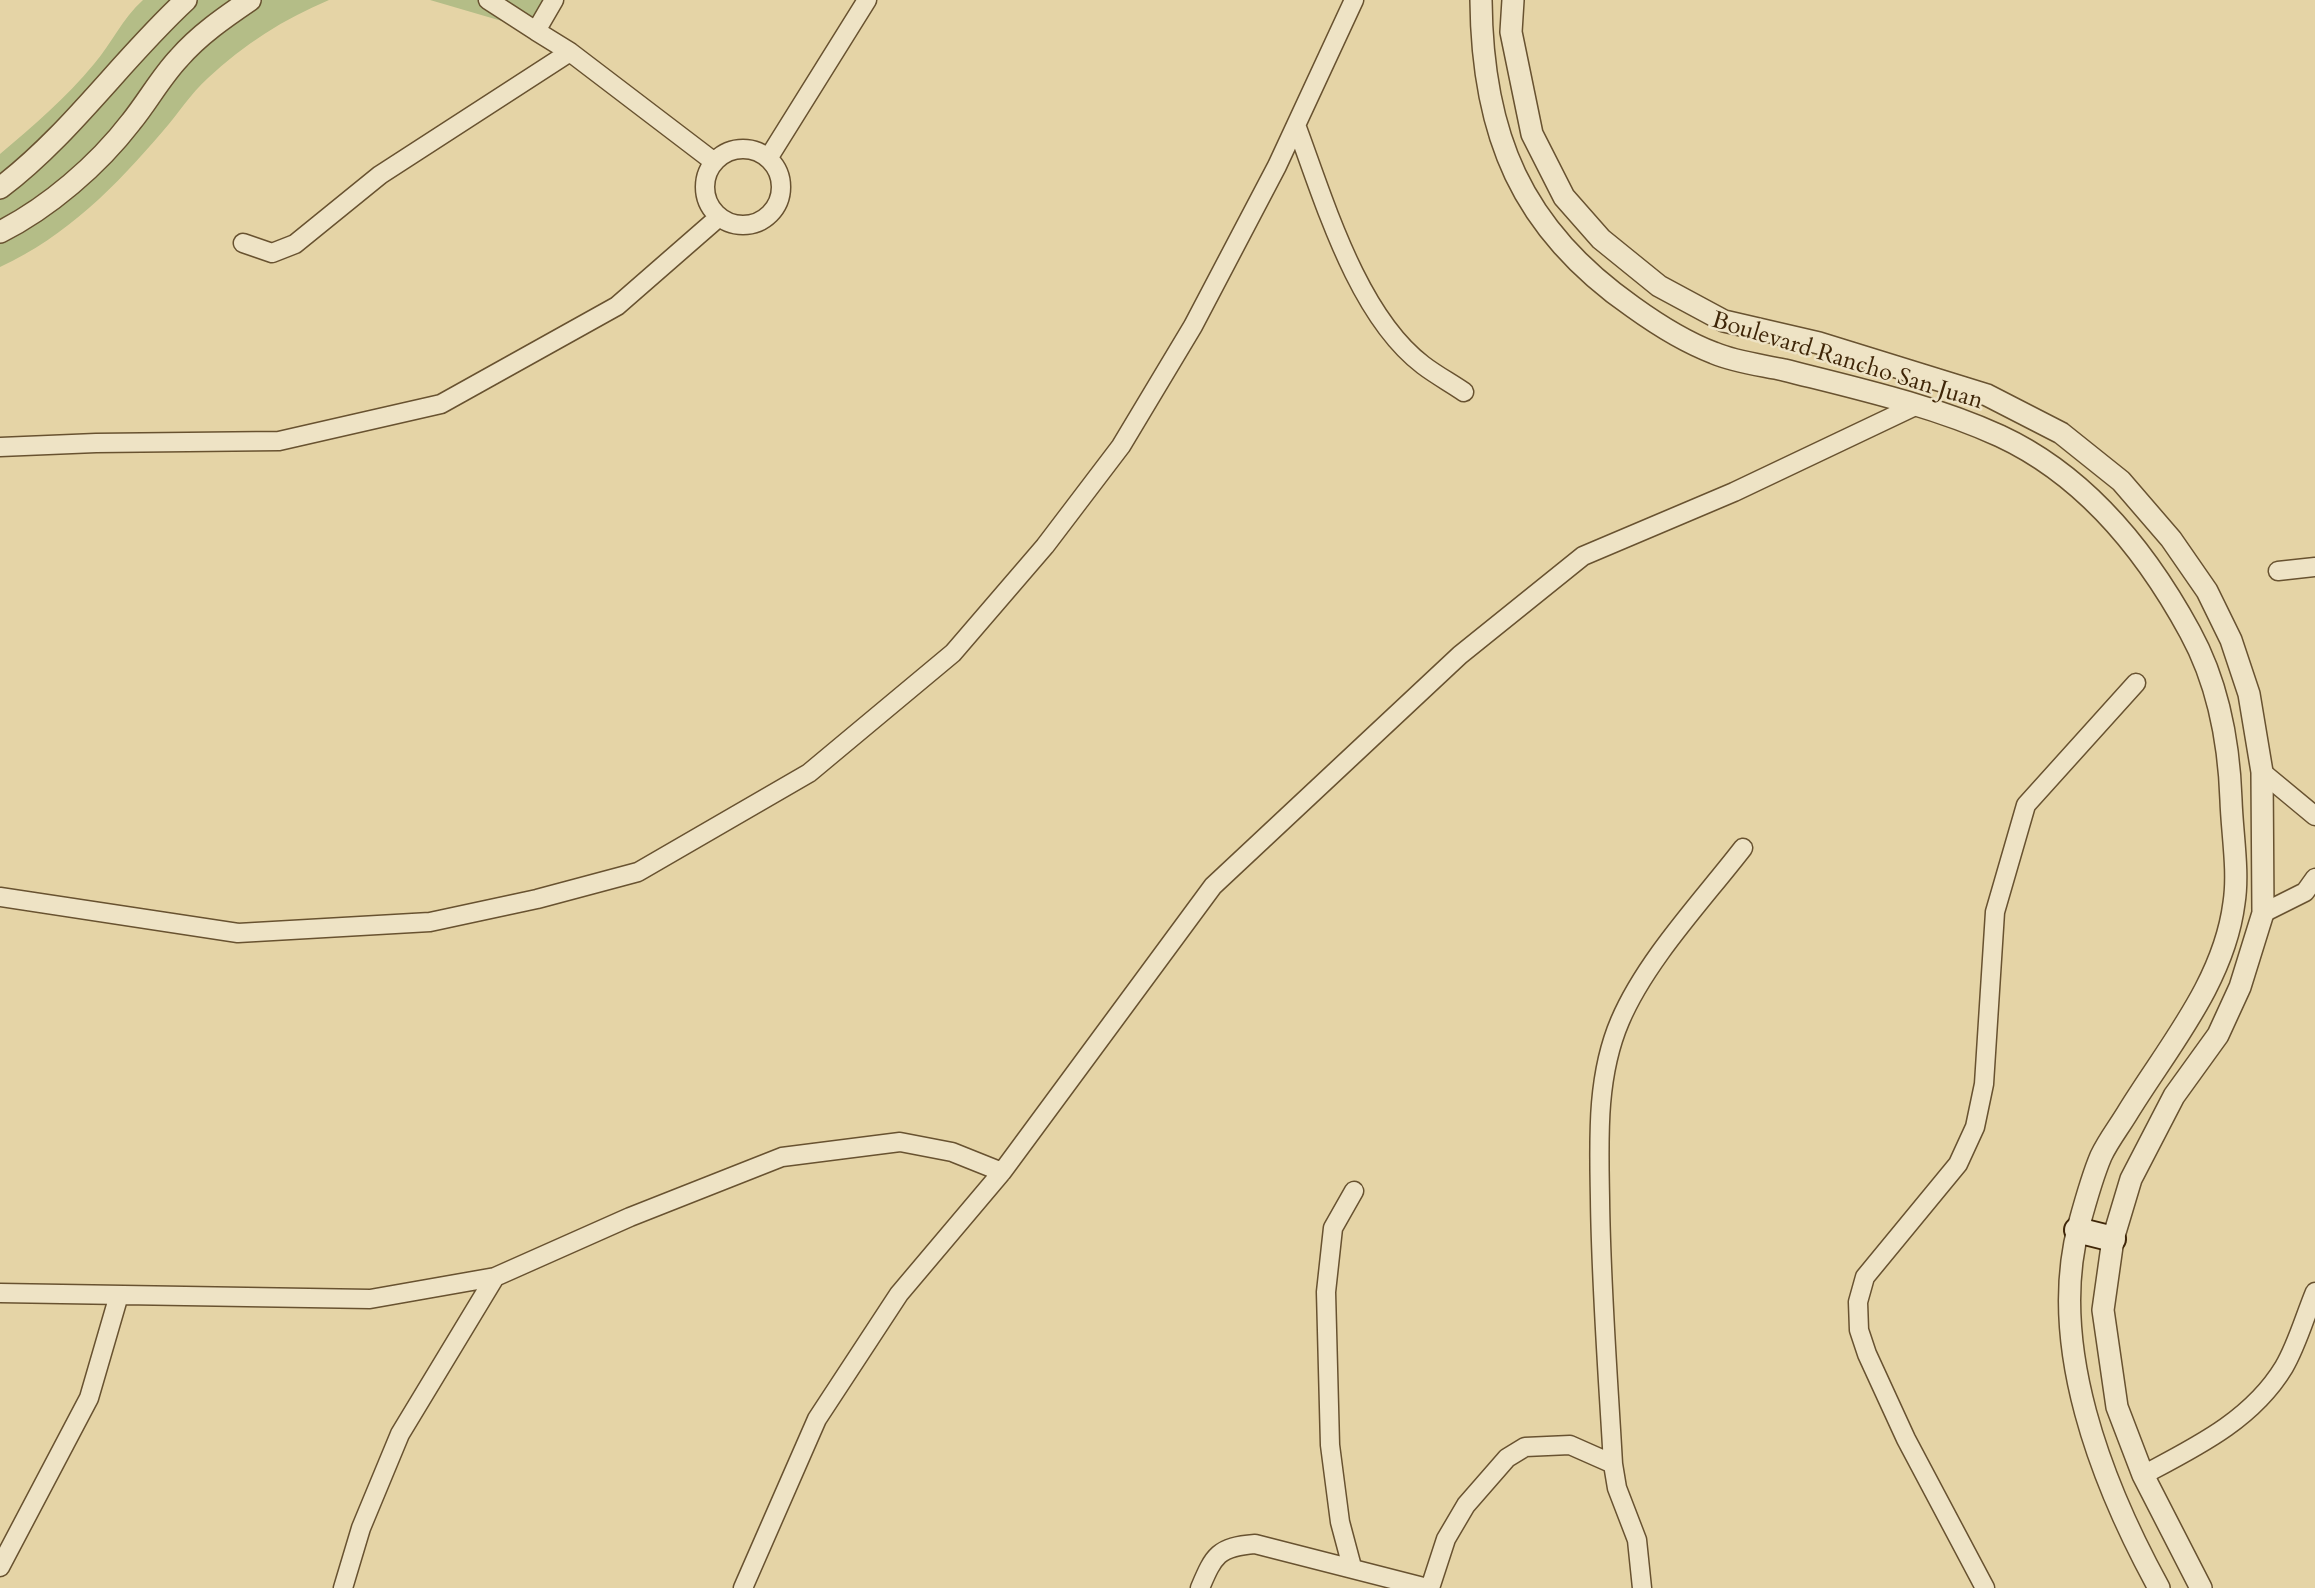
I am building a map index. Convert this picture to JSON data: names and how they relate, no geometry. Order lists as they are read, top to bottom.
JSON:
{
  "streets": {
    "street": ["Boulevard Rancho San Juan"]
  }
}
